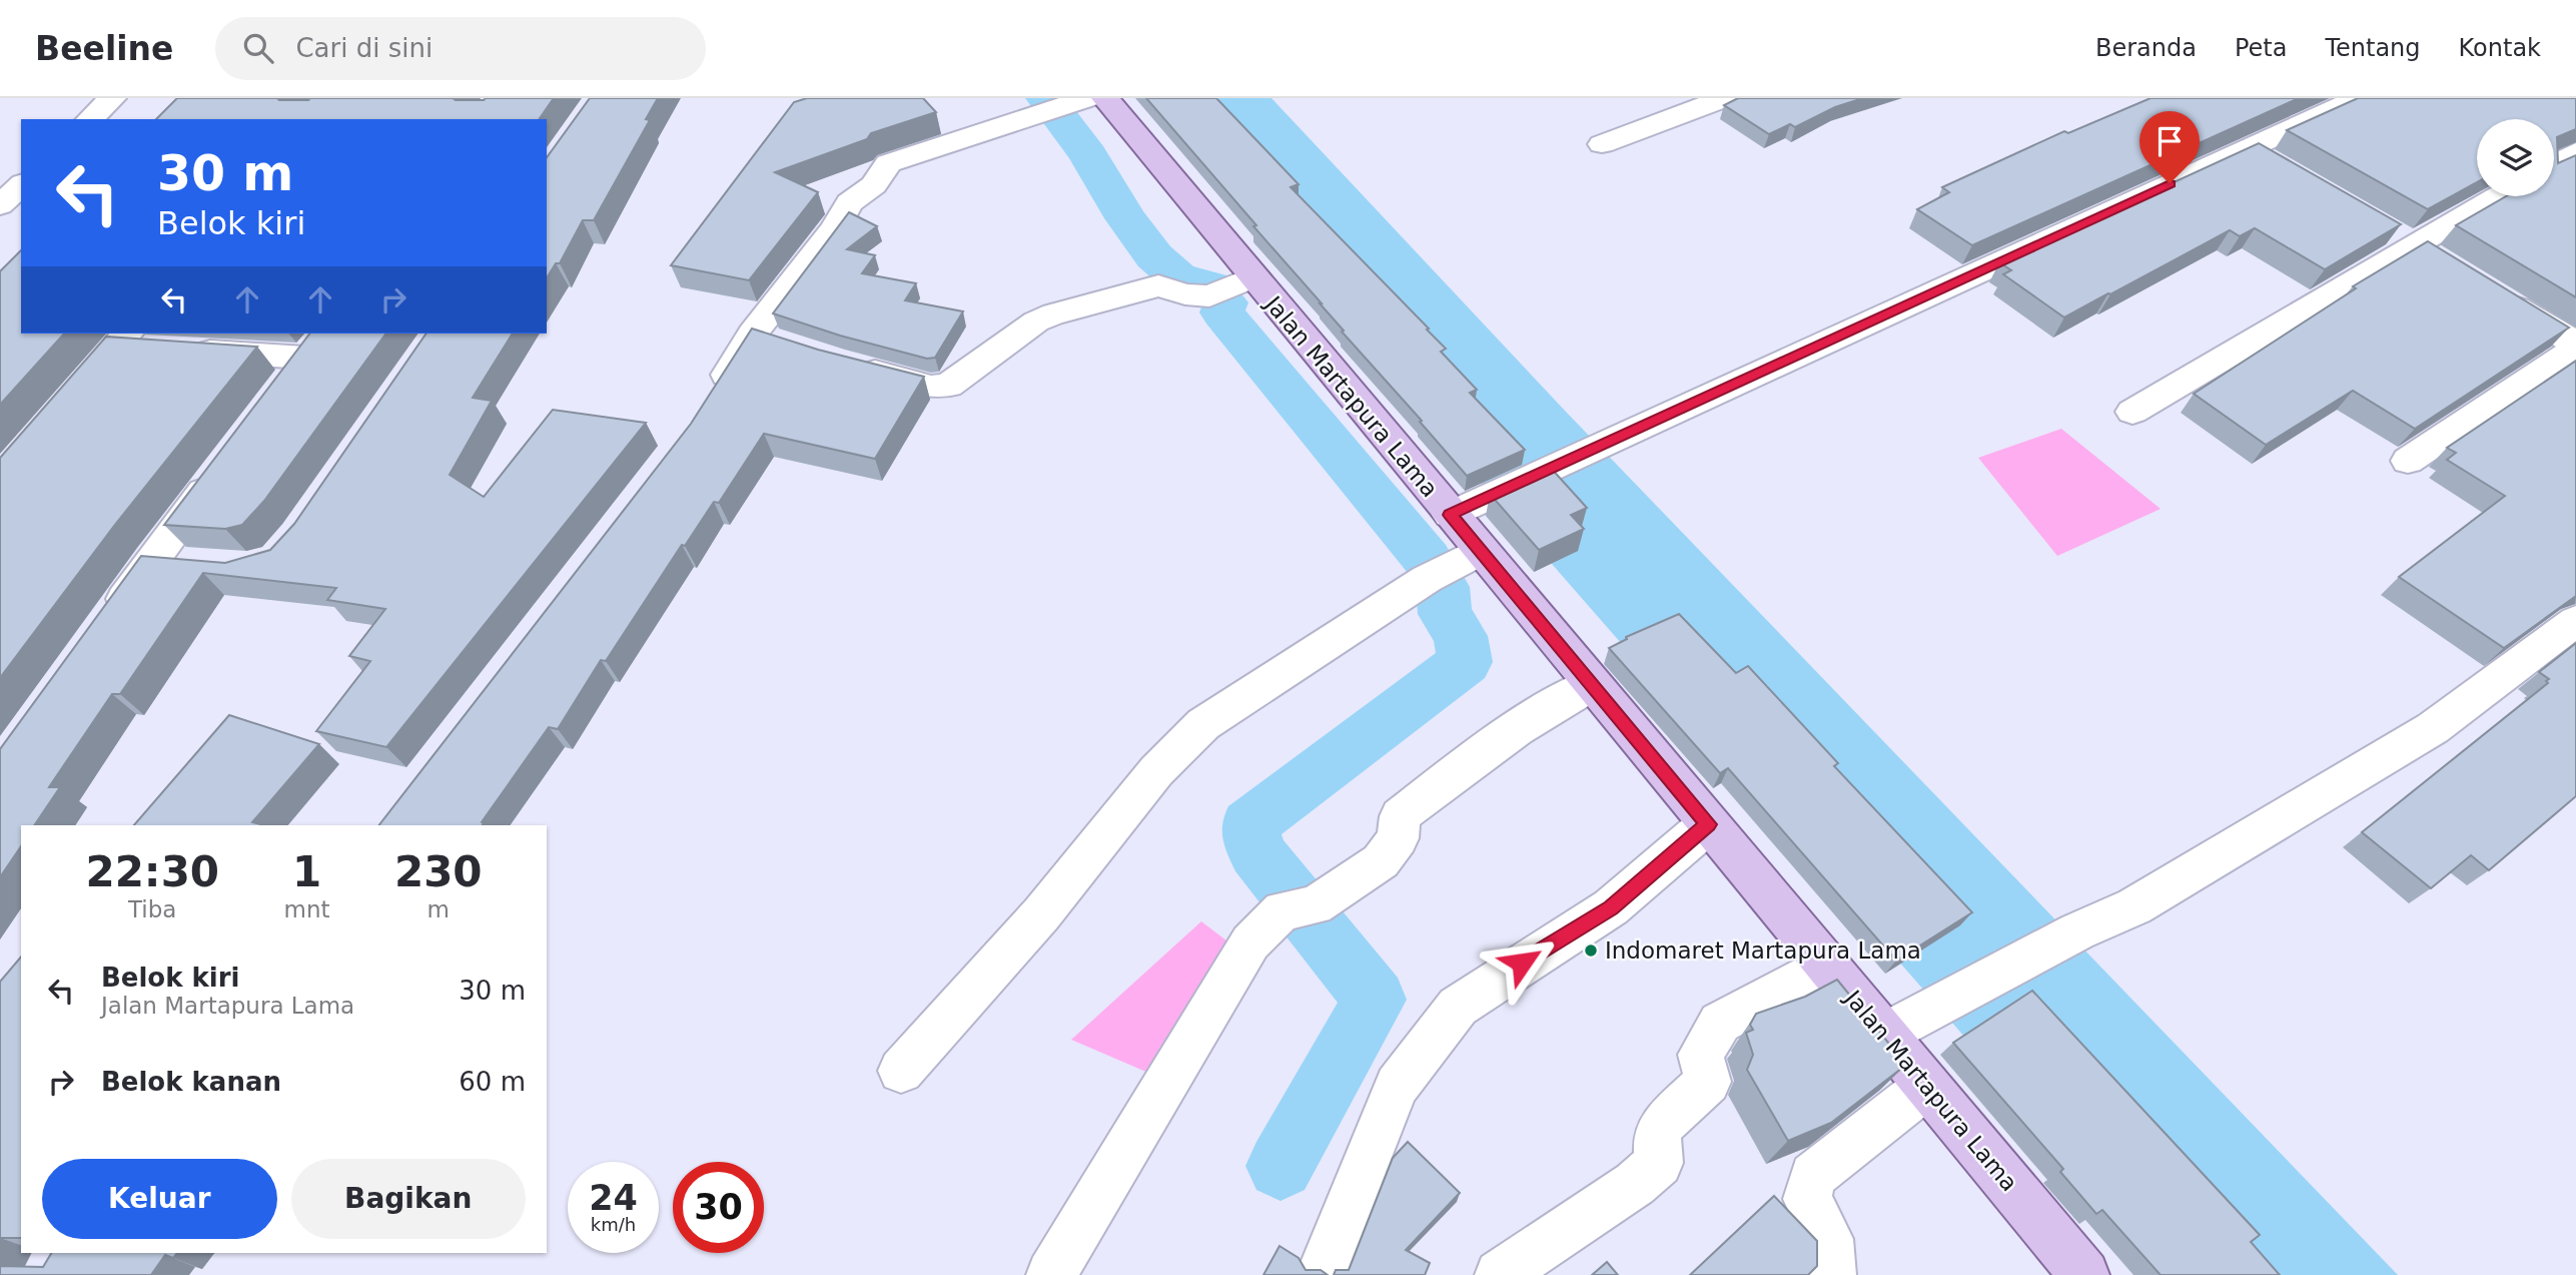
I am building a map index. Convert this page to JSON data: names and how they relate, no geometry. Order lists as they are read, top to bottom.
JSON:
{
  "streets": {
    "main road": ["Jalan Martapura Lama"]
  },
  "places": ["Indomaret Martapura Lama"],
  "page": {
    "header": "Beeline",
    "search": "Cari di sini",
    "nav": [
      "Beranda",
      "Peta",
      "Tentang",
      "Kontak"
    ],
    "turn": ["30 m", "Belok kiri"],
    "eta": [
      "22:30",
      "Tiba",
      "1",
      "mnt",
      "230",
      "m"
    ],
    "list": [
      {
        "name": "Belok kiri",
        "note": "Jalan Martapura Lama",
        "value": "30 m"
      },
      {
        "name": "Belok kanan",
        "value": "60 m"
      }
    ],
    "buttons": ["Keluar", "Bagikan"],
    "speed": "24 km/h",
    "limit": "30"
  }
}
